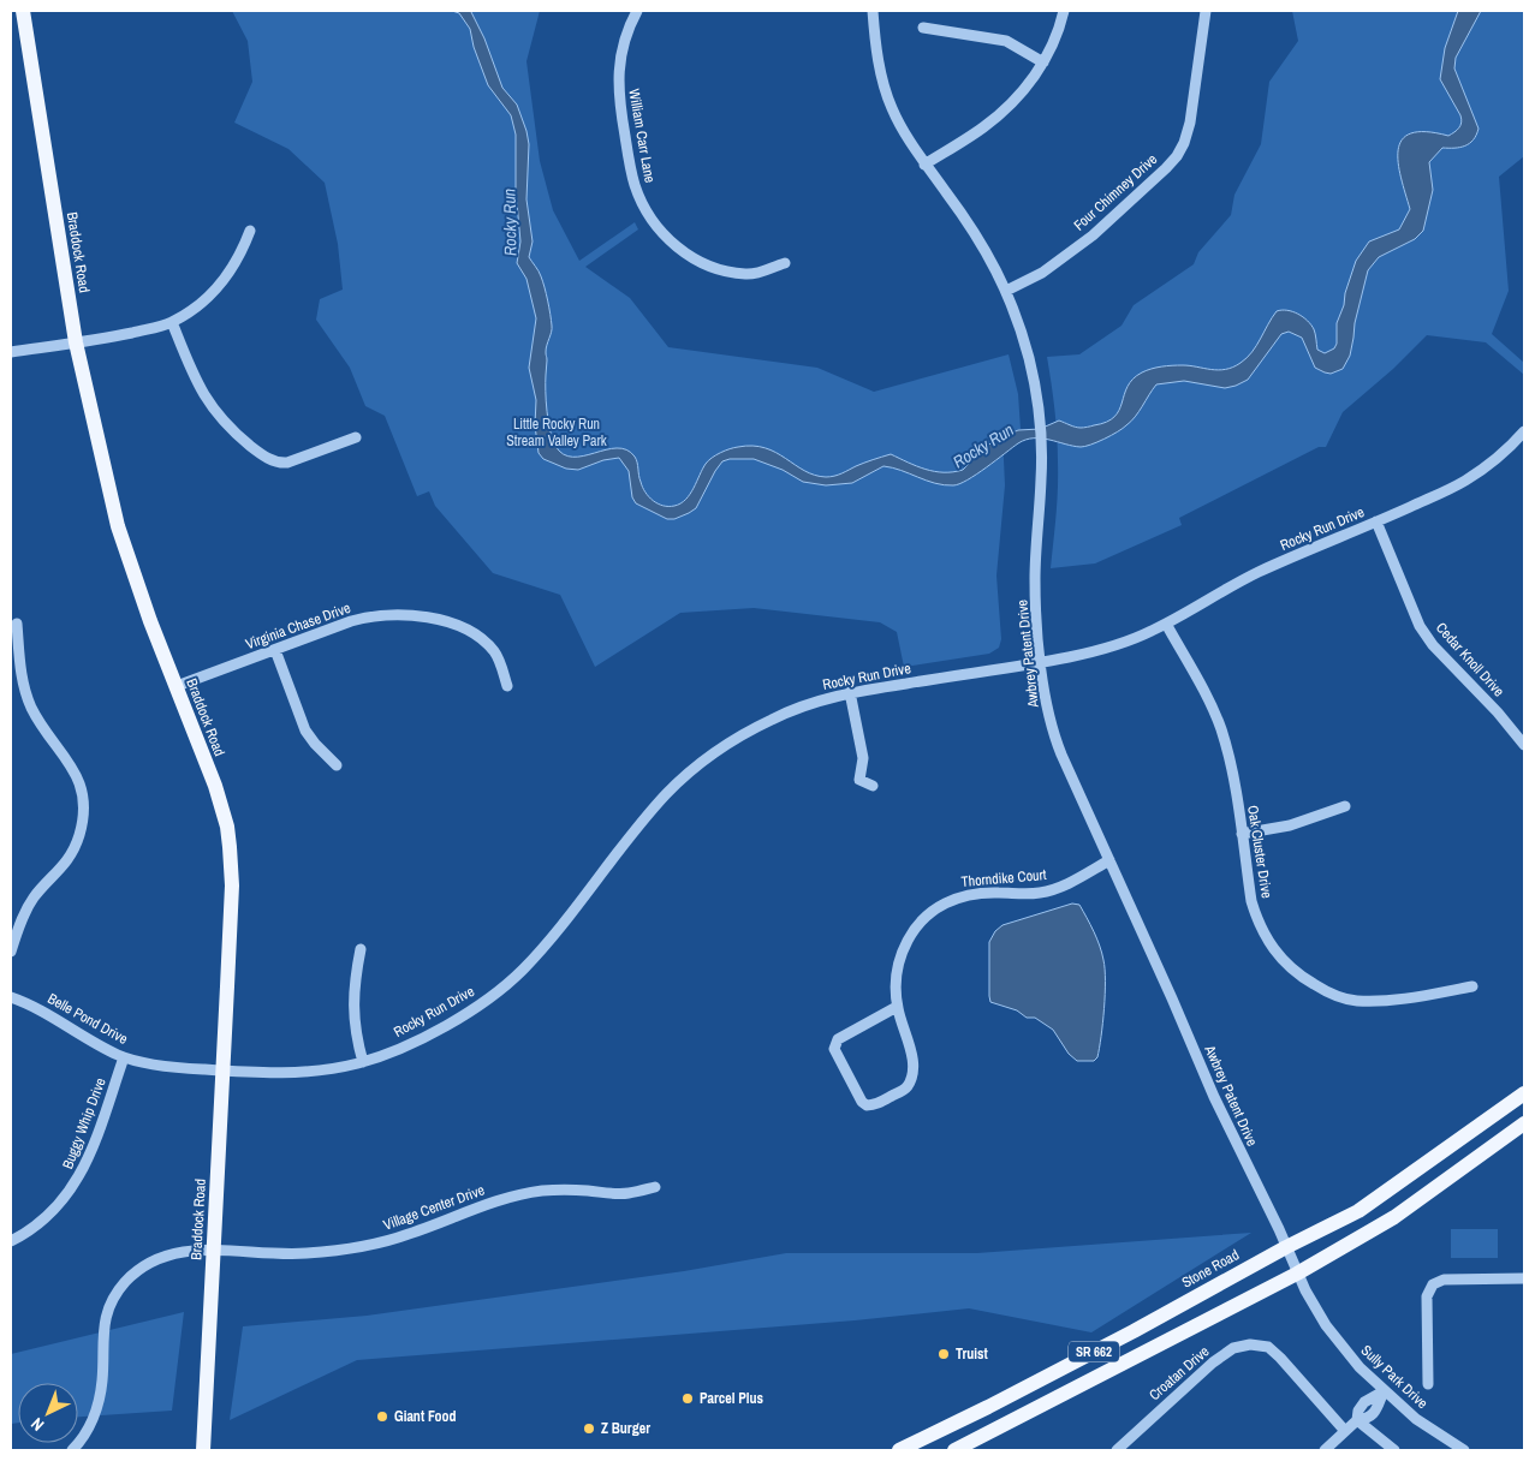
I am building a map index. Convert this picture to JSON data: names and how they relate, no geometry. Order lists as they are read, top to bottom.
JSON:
{
  "streets": {
    "main road": ["Braddock Road", "Stone Road", "SR 662"],
    "street": [
      "William Carr Lane",
      "Four Chimney Drive",
      "Rocky Run Drive",
      "Virginia Chase Drive",
      "Awbrey Patent Drive",
      "Cedar Knoll Drive",
      "Oak Cluster Drive",
      "Thorndike Court",
      "Belle Pond Drive",
      "Buggy Whip Drive",
      "Village Center Drive",
      "Croatan Drive",
      "Sully Park Drive"
    ]
  },
  "crossings": [
    ["Four Chimney Drive", "Awbrey Patent Drive"],
    ["Braddock Road", "Rocky Run Drive"],
    ["Braddock Road", "Virginia Chase Drive"],
    ["Braddock Road", "Belle Pond Drive"],
    ["Braddock Road", "Village Center Drive"],
    ["Rocky Run Drive", "Awbrey Patent Drive"],
    ["Rocky Run Drive", "Cedar Knoll Drive"],
    ["Rocky Run Drive", "Oak Cluster Drive"],
    ["Rocky Run Drive", "Belle Pond Drive"],
    ["Awbrey Patent Drive", "Thorndike Court"],
    ["Awbrey Patent Drive", "Stone Road"],
    ["Awbrey Patent Drive", "Sully Park Drive"],
    ["Belle Pond Drive", "Buggy Whip Drive"],
    ["Stone Road", "Sully Park Drive"],
    ["SR 662", "Sully Park Drive"]
  ],
  "water": ["Rocky Run"],
  "parks": ["Little Rocky Run Stream Valley Park"],
  "places": [
    "Truist",
    "Parcel Plus",
    "Giant Food",
    "Z Burger"
  ],
  "north": "bottom left"
}
